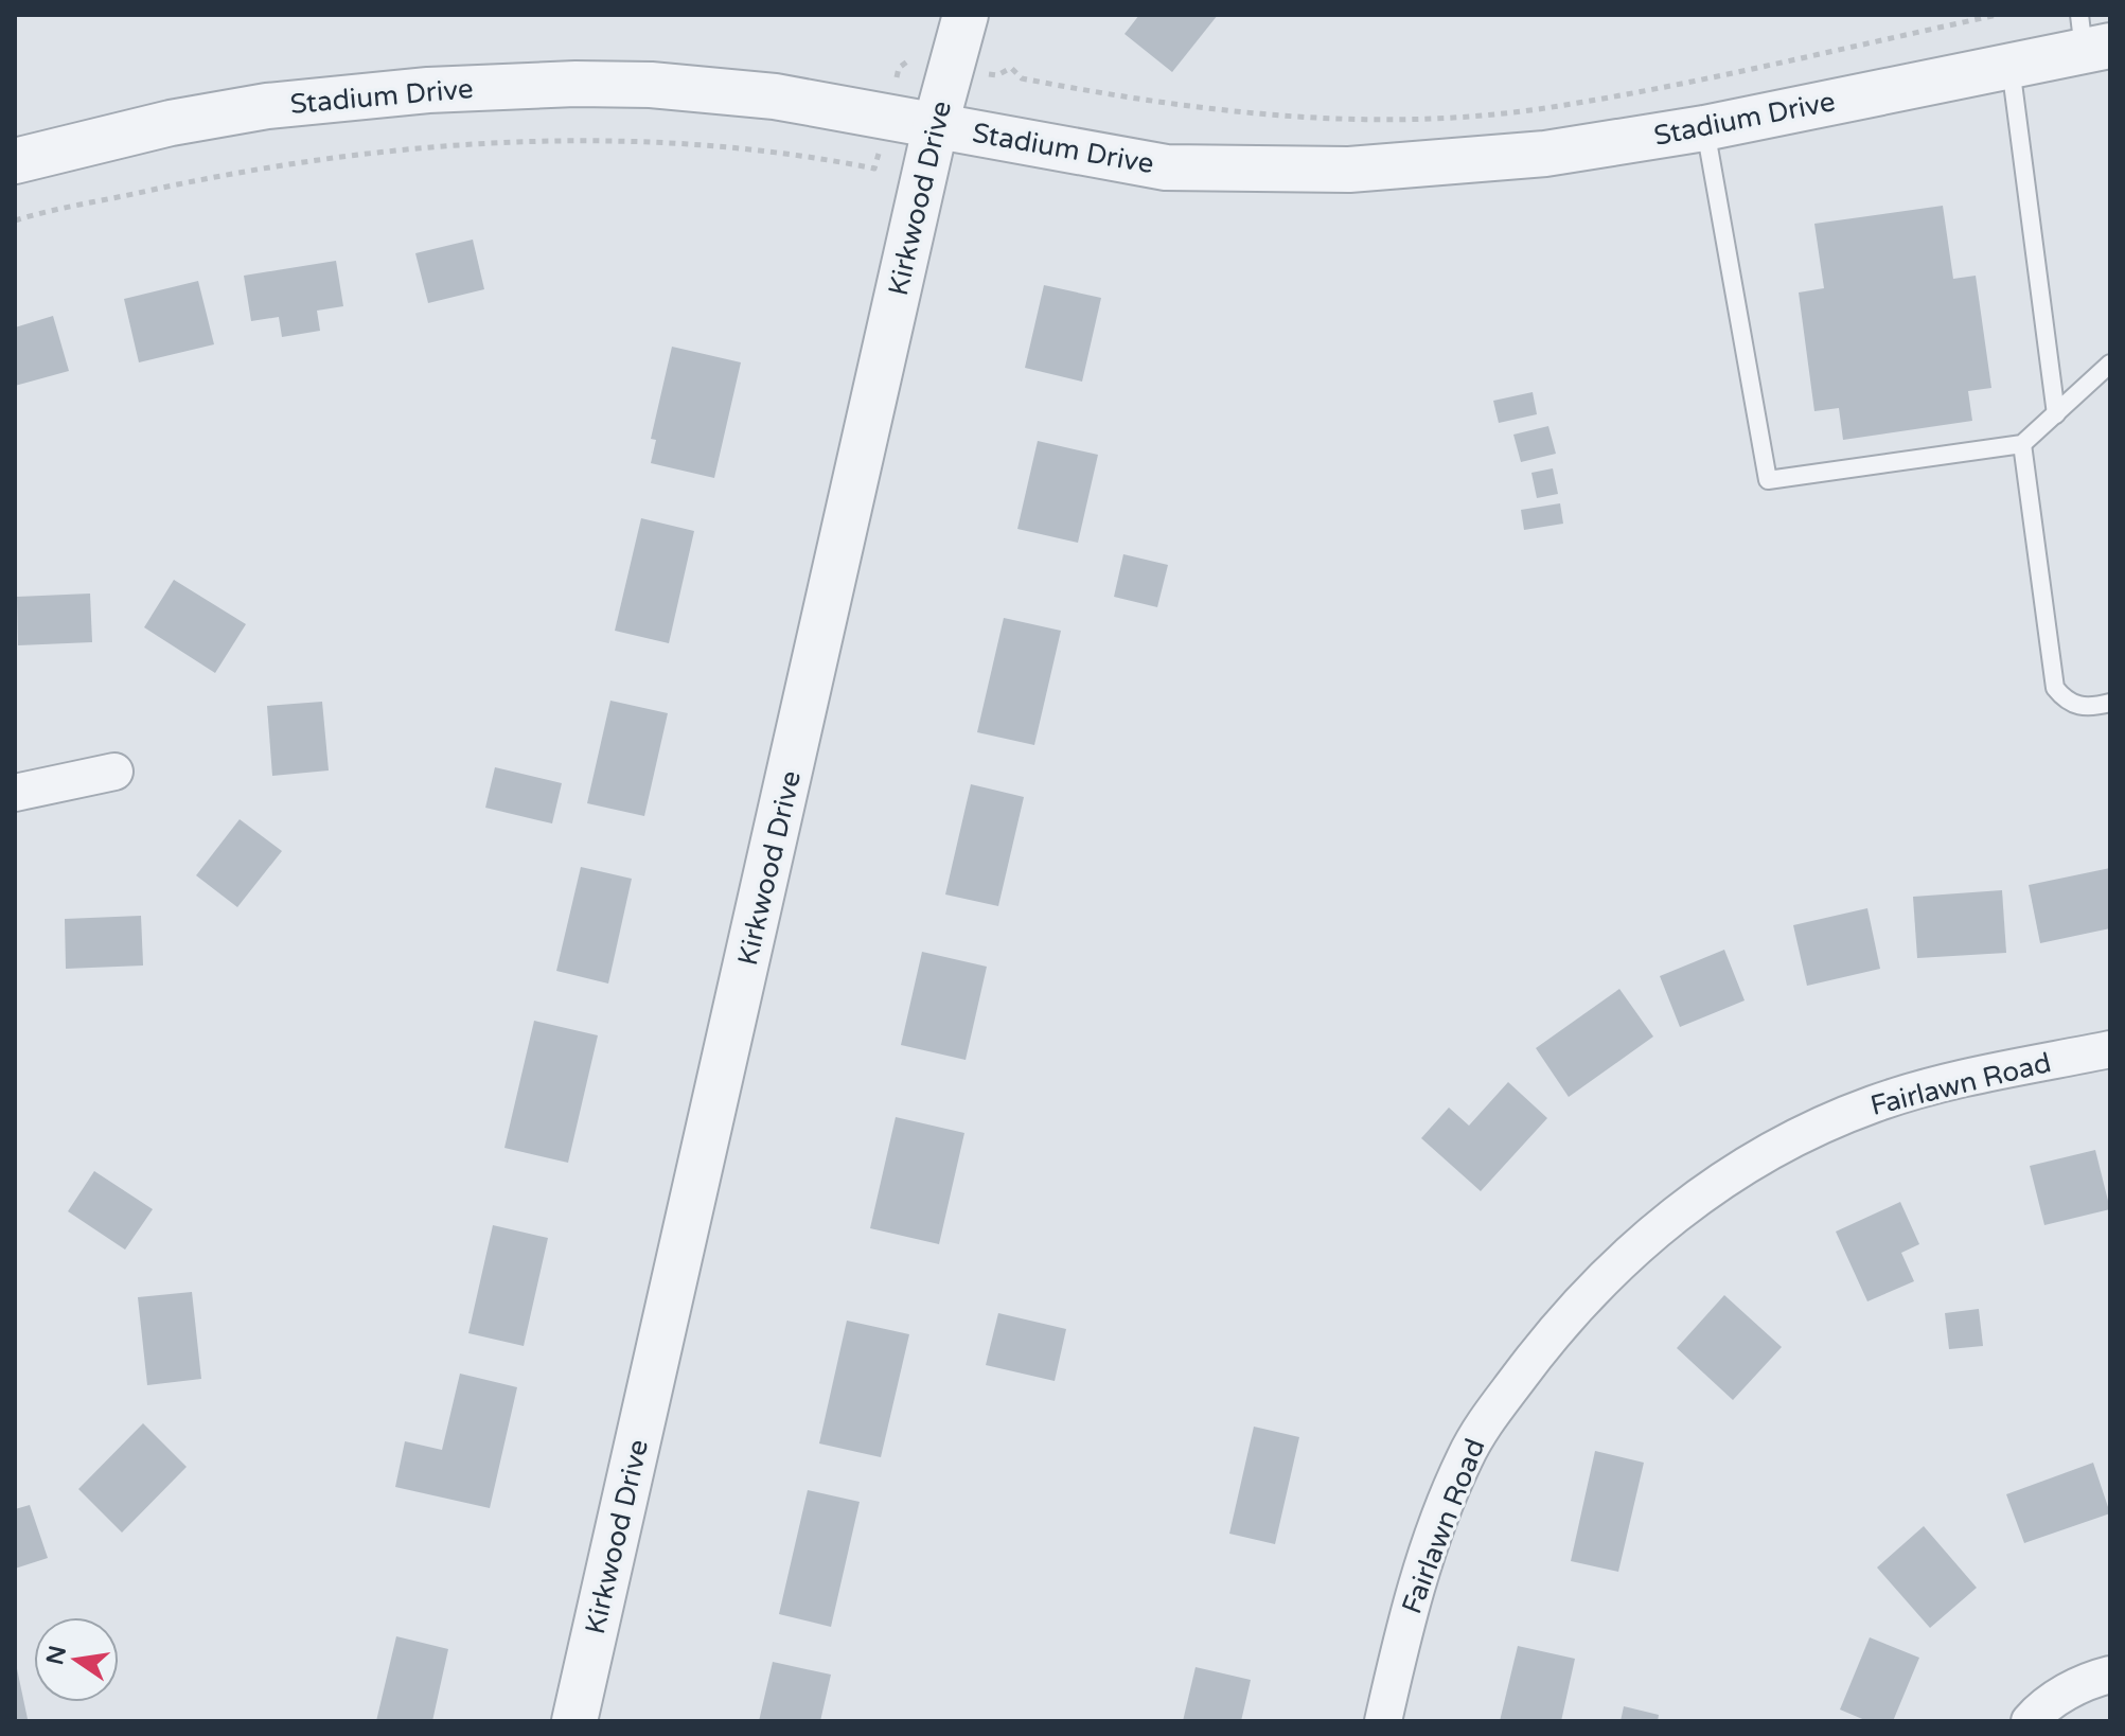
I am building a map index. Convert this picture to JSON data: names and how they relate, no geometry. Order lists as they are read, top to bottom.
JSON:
{
  "streets": {
    "street": ["Stadium Drive", "Kirkwood Drive", "Fairlawn Road"]
  },
  "crossings": [
    ["Stadium Drive", "Kirkwood Drive"]
  ],
  "north": "left"
}
